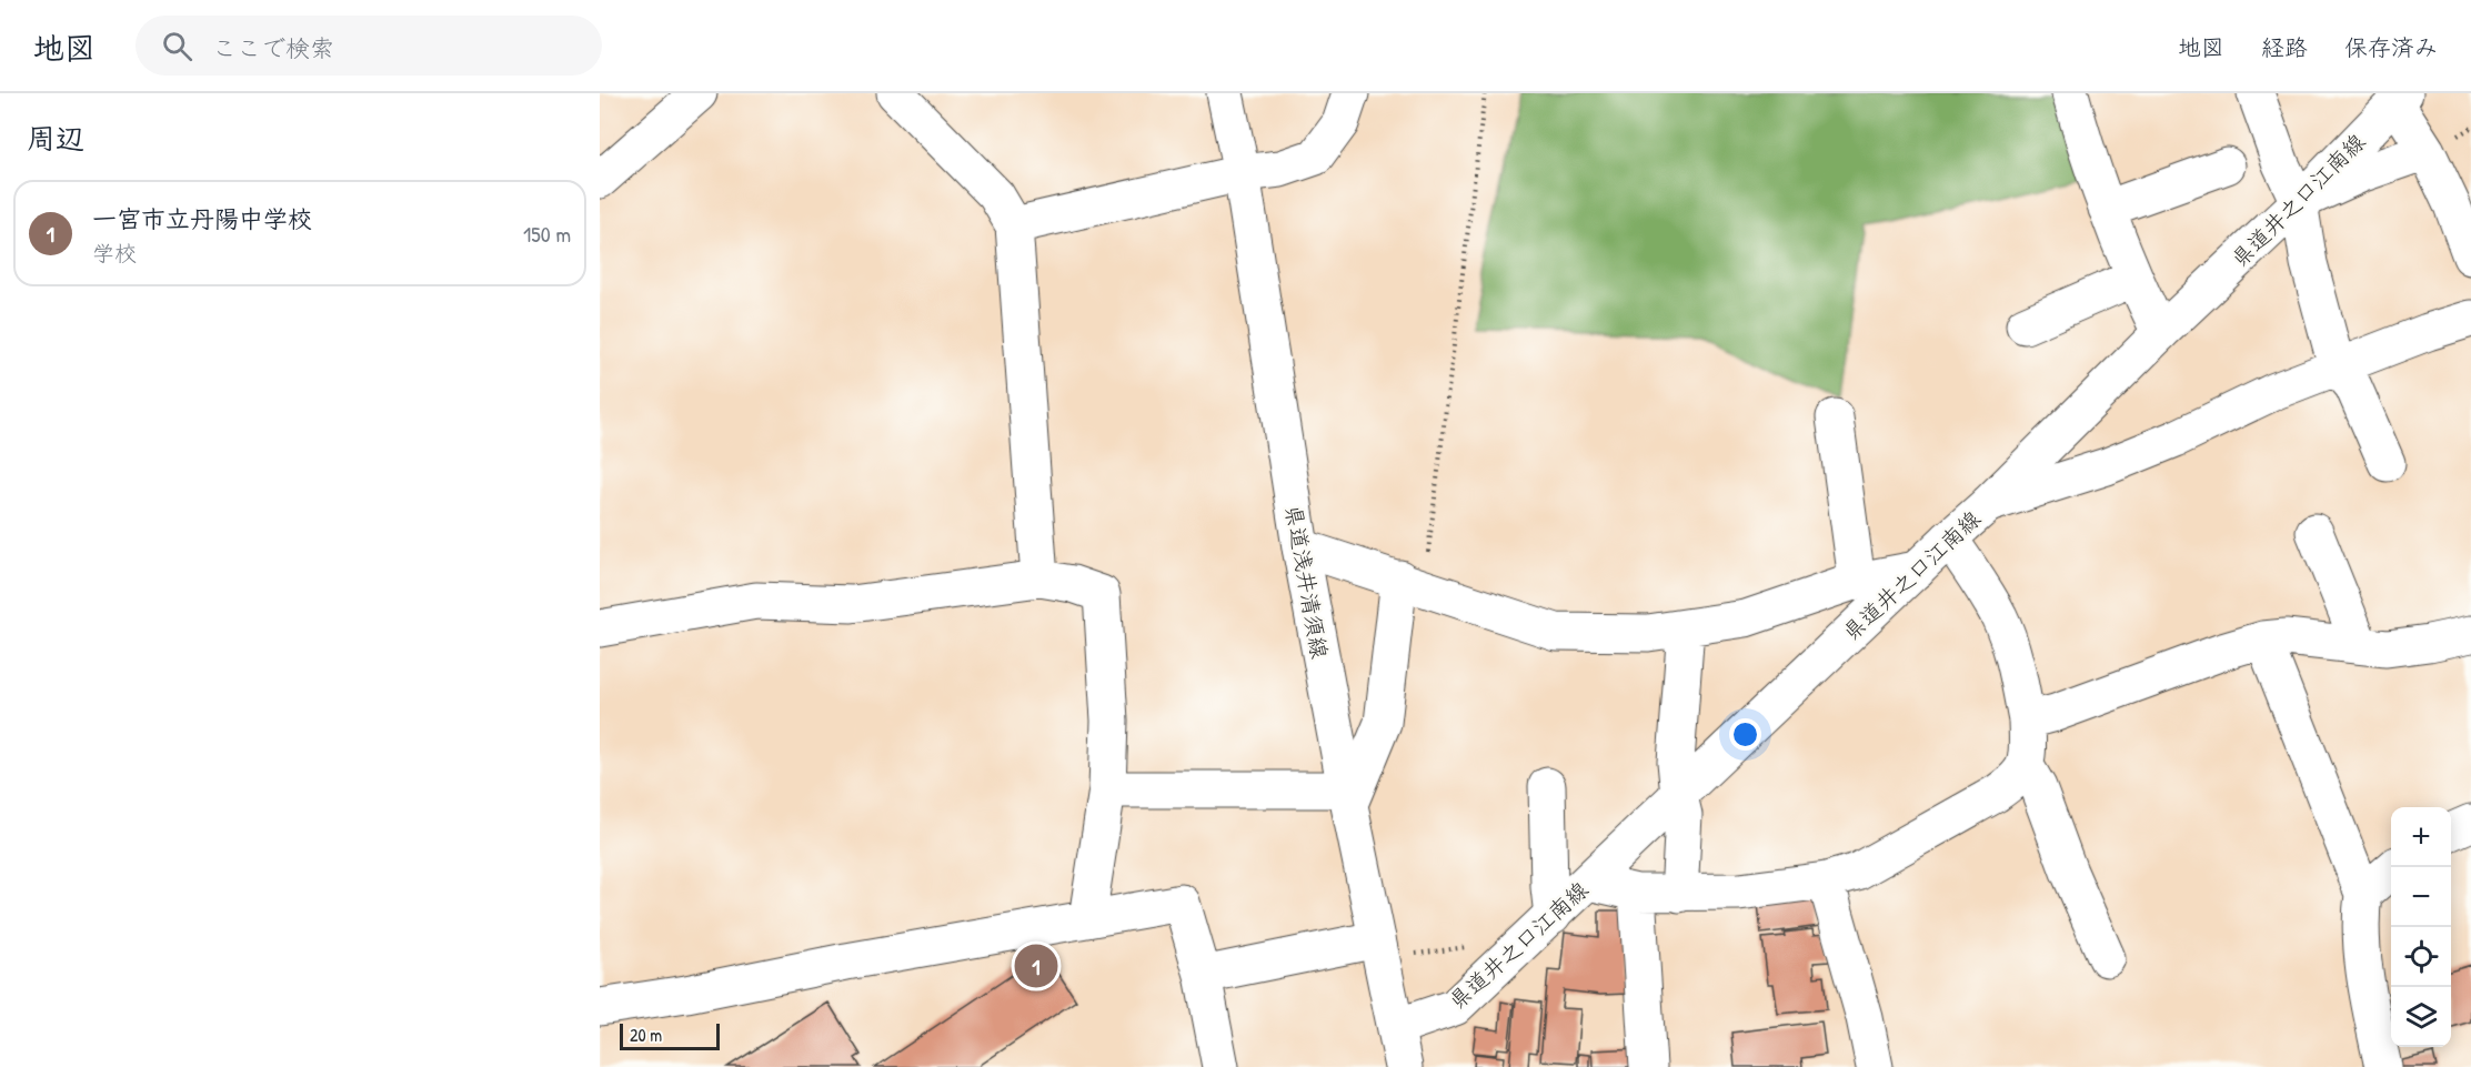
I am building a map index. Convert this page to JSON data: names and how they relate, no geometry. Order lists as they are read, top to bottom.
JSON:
{
  "streets": {
    "street": ["県道井之口江南線", "県道浅井清須線"]
  },
  "crossings": [
    ["県道井之口江南線", "県道浅井清須線"]
  ],
  "scale_bar": "20 m",
  "page": {
    "header": "地図",
    "search": "ここで検索",
    "nav": ["地図", "経路", "保存済み"],
    "heading": "周辺",
    "list": [
      {
        "mark": "1",
        "name": "一宮市立丹陽中学校",
        "note": "学校",
        "value": "150 m"
      }
    ],
    "map_buttons": ["+", "−"],
    "pins": "1",
    "scale": "20 m"
  }
}
